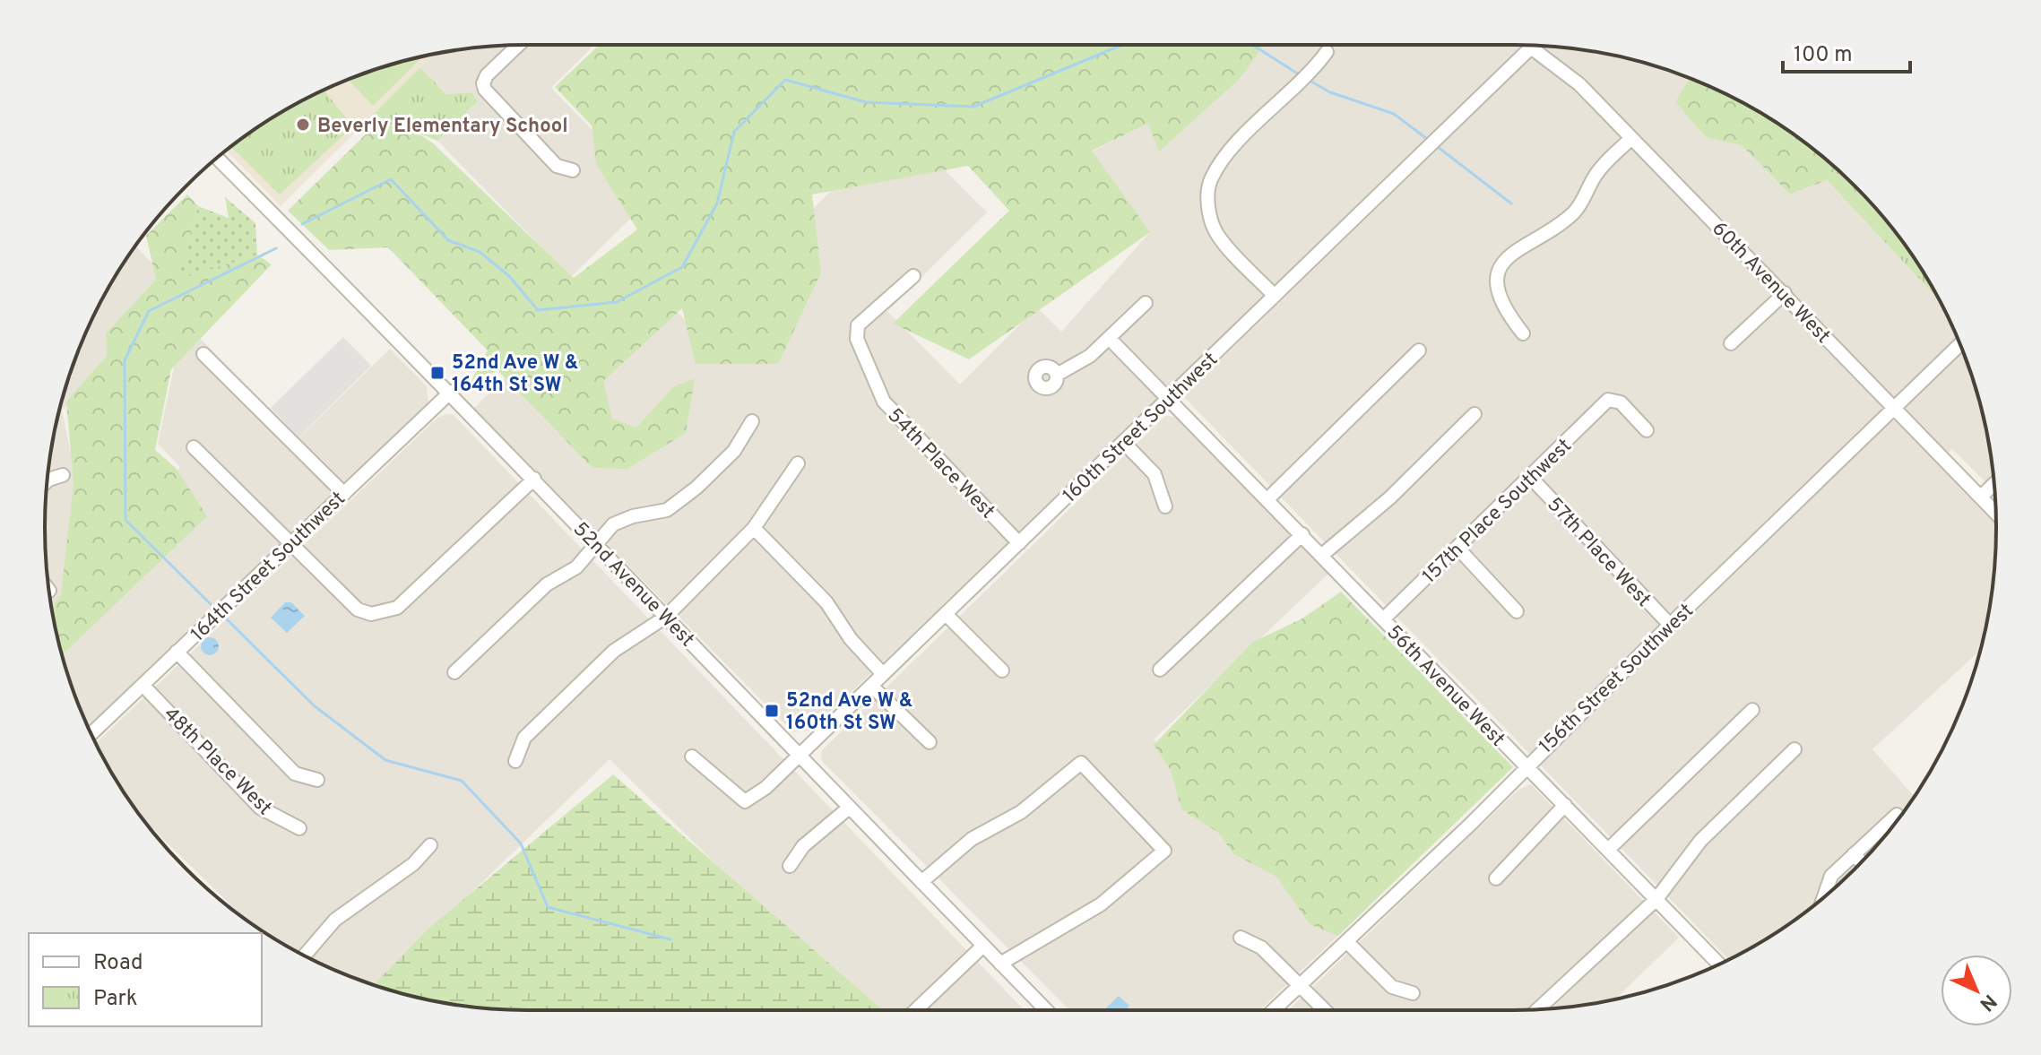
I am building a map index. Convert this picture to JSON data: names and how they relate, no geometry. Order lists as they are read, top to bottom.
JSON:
{
  "streets": {
    "street": [
      "60th Avenue West",
      "160th Street Southwest",
      "54th Place West",
      "157th Place Southwest",
      "57th Place West",
      "164th Street Southwest",
      "52nd Avenue West",
      "156th Street Southwest",
      "56th Avenue West",
      "48th Place West"
    ]
  },
  "crossings": [
    ["60th Avenue West", "160th Street Southwest"],
    ["60th Avenue West", "156th Street Southwest"],
    ["160th Street Southwest", "54th Place West"],
    ["160th Street Southwest", "52nd Avenue West"],
    ["160th Street Southwest", "56th Avenue West"],
    ["157th Place Southwest", "57th Place West"],
    ["157th Place Southwest", "56th Avenue West"],
    ["57th Place West", "156th Street Southwest"],
    ["164th Street Southwest", "52nd Avenue West"],
    ["164th Street Southwest", "48th Place West"],
    ["156th Street Southwest", "56th Avenue West"]
  ],
  "places": {
    "other": ["Beverly Elementary School"],
    "transit": ["52nd Ave W & 164th St SW", "52nd Ave W & 160th St SW"]
  },
  "legend": ["Road", "Park"],
  "scale_bar": "100 m",
  "north": "bottom right"
}
